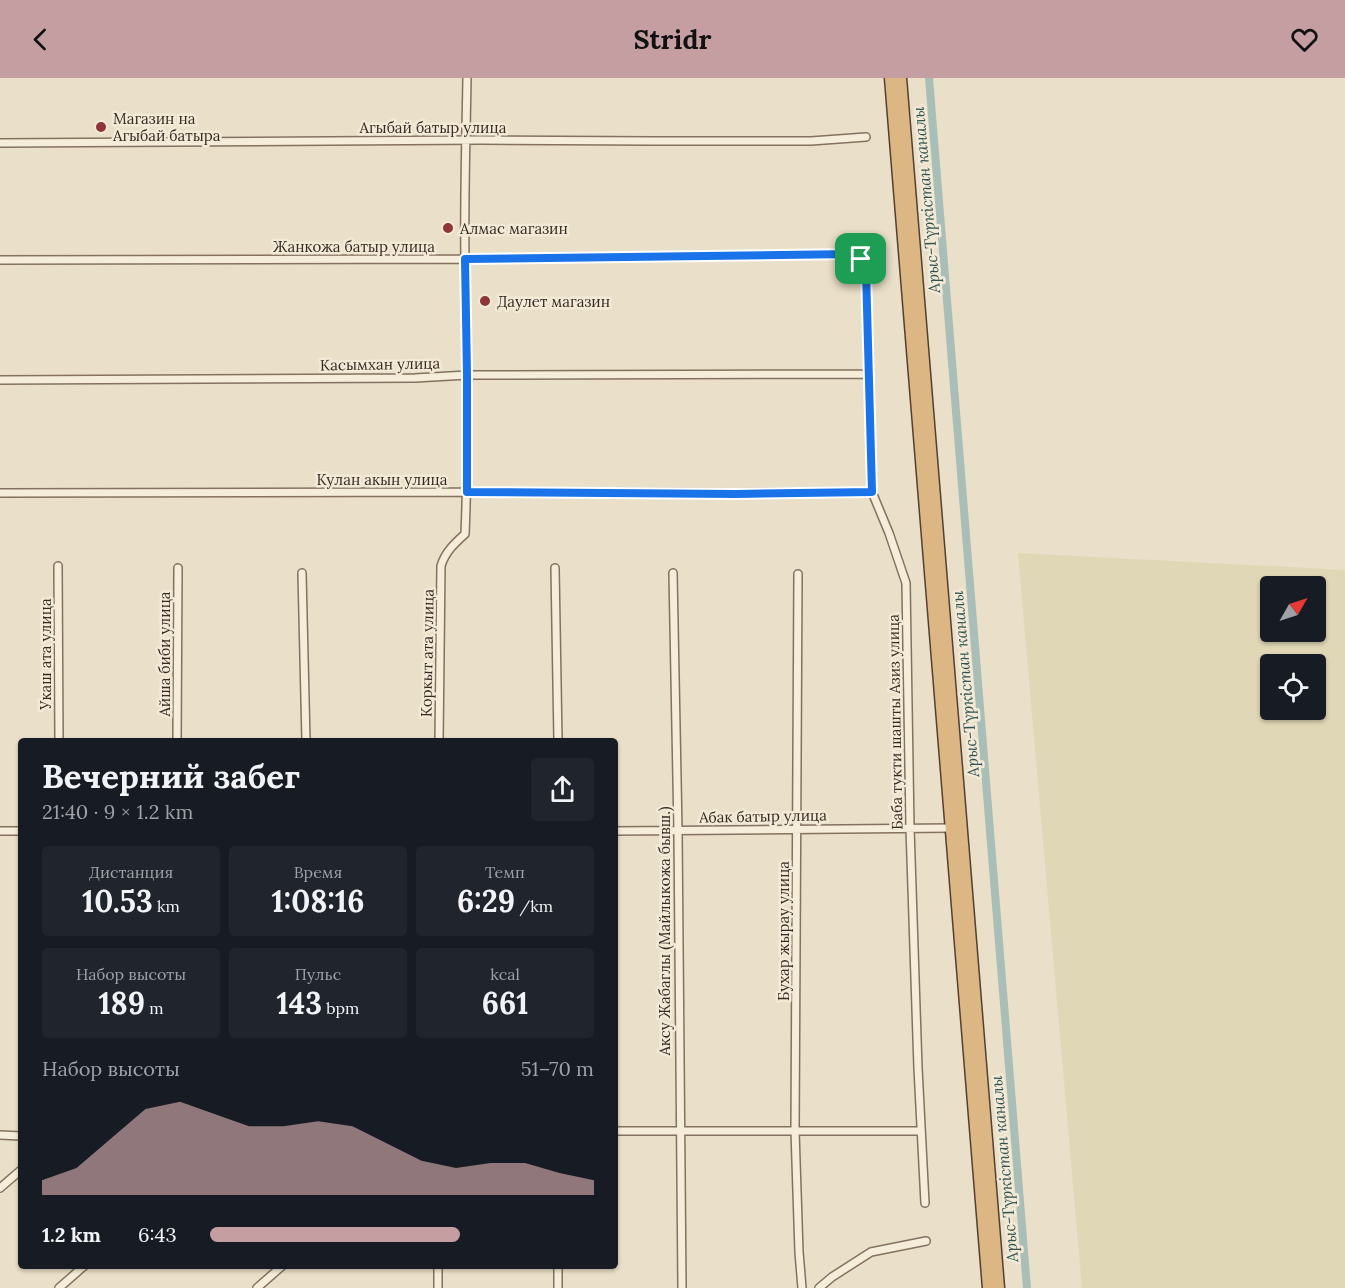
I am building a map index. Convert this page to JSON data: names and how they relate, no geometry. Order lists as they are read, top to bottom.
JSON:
{
  "streets": {
    "street": [
      "Агыбай батыр улица",
      "Жанкожа батыр улица",
      "Касымхан улица",
      "Кулан акын улица",
      "Коркыт ата улица",
      "Укаш ата улица",
      "Айша биби улица",
      "Баба тукти шашты Азиз улица",
      "Абак батыр улица",
      "Аксу Жабаглы (Майлыкожа бывш.)",
      "Бухар жырау улица"
    ]
  },
  "crossings": [
    ["Жанкожа батыр улица", "Баба тукти шашты Азиз улица"],
    ["Касымхан улица", "Баба тукти шашты Азиз улица"],
    ["Кулан акын улица", "Коркыт ата улица"],
    ["Кулан акын улица", "Баба тукти шашты Азиз улица"],
    ["Баба тукти шашты Азиз улица", "Абак батыр улица"],
    ["Абак батыр улица", "Аксу Жабаглы (Майлыкожа бывш.)"],
    ["Абак батыр улица", "Бухар жырау улица"]
  ],
  "water": ["Арыс-Түркістан каналы"],
  "places": ["Магазин на Агыбай батыра", "Алмас магазин", "Даулет магазин"],
  "north": "top right",
  "page": {
    "header": "Stridr",
    "heading": ["Вечерний забег", "21:40 · 9 × 1.2 km"],
    "stats": [
      ["Дистанция", "10.53 km"],
      ["Время", "1:08:16"],
      ["Темп", "6:29 /km"],
      ["Набор высоты", "189 m"],
      ["Пульс", "143 bpm"],
      ["kcal", "661"]
    ],
    "chart": ["Набор высоты", "51–70 m"],
    "list": [
      {
        "name": "1.2 km",
        "note": "6:43"
      }
    ]
  }
}
